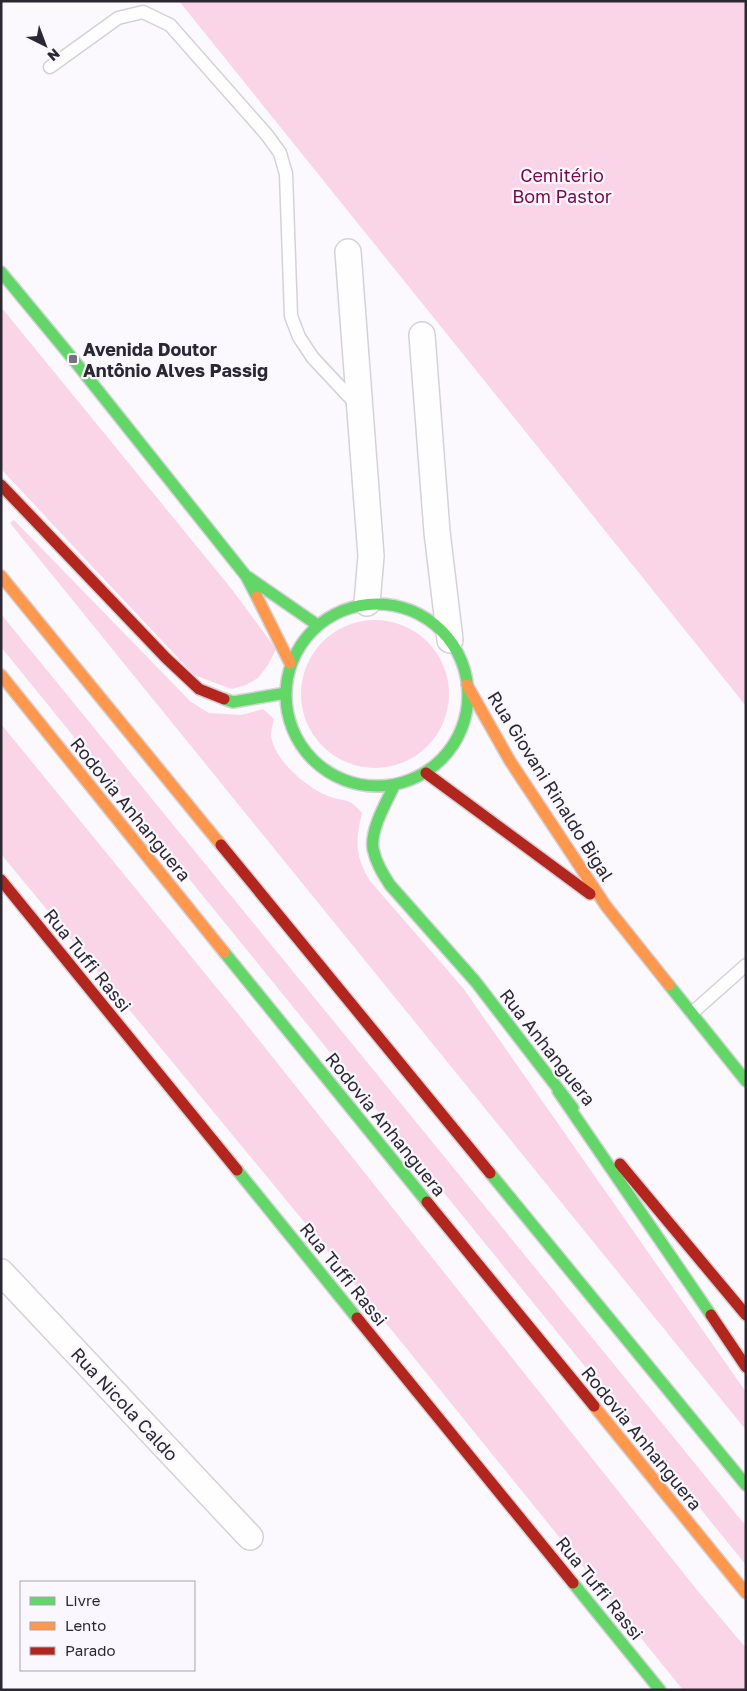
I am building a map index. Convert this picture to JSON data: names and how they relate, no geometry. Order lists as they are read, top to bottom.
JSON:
{
  "streets": {
    "main road": [
      "Rua Giovani Rinaldo Bigal",
      "Rodovia Anhanguera",
      "Rua Tuffi Rassi",
      "Rua Anhanguera"
    ],
    "street": ["Rua Nicola Caldo"]
  },
  "parks": ["Cemitério Bom Pastor"],
  "places": {
    "transit": ["Avenida Doutor Antônio Alves Passig"]
  },
  "legend": ["Livre", "Lento", "Parado"],
  "north": "bottom right"
}
